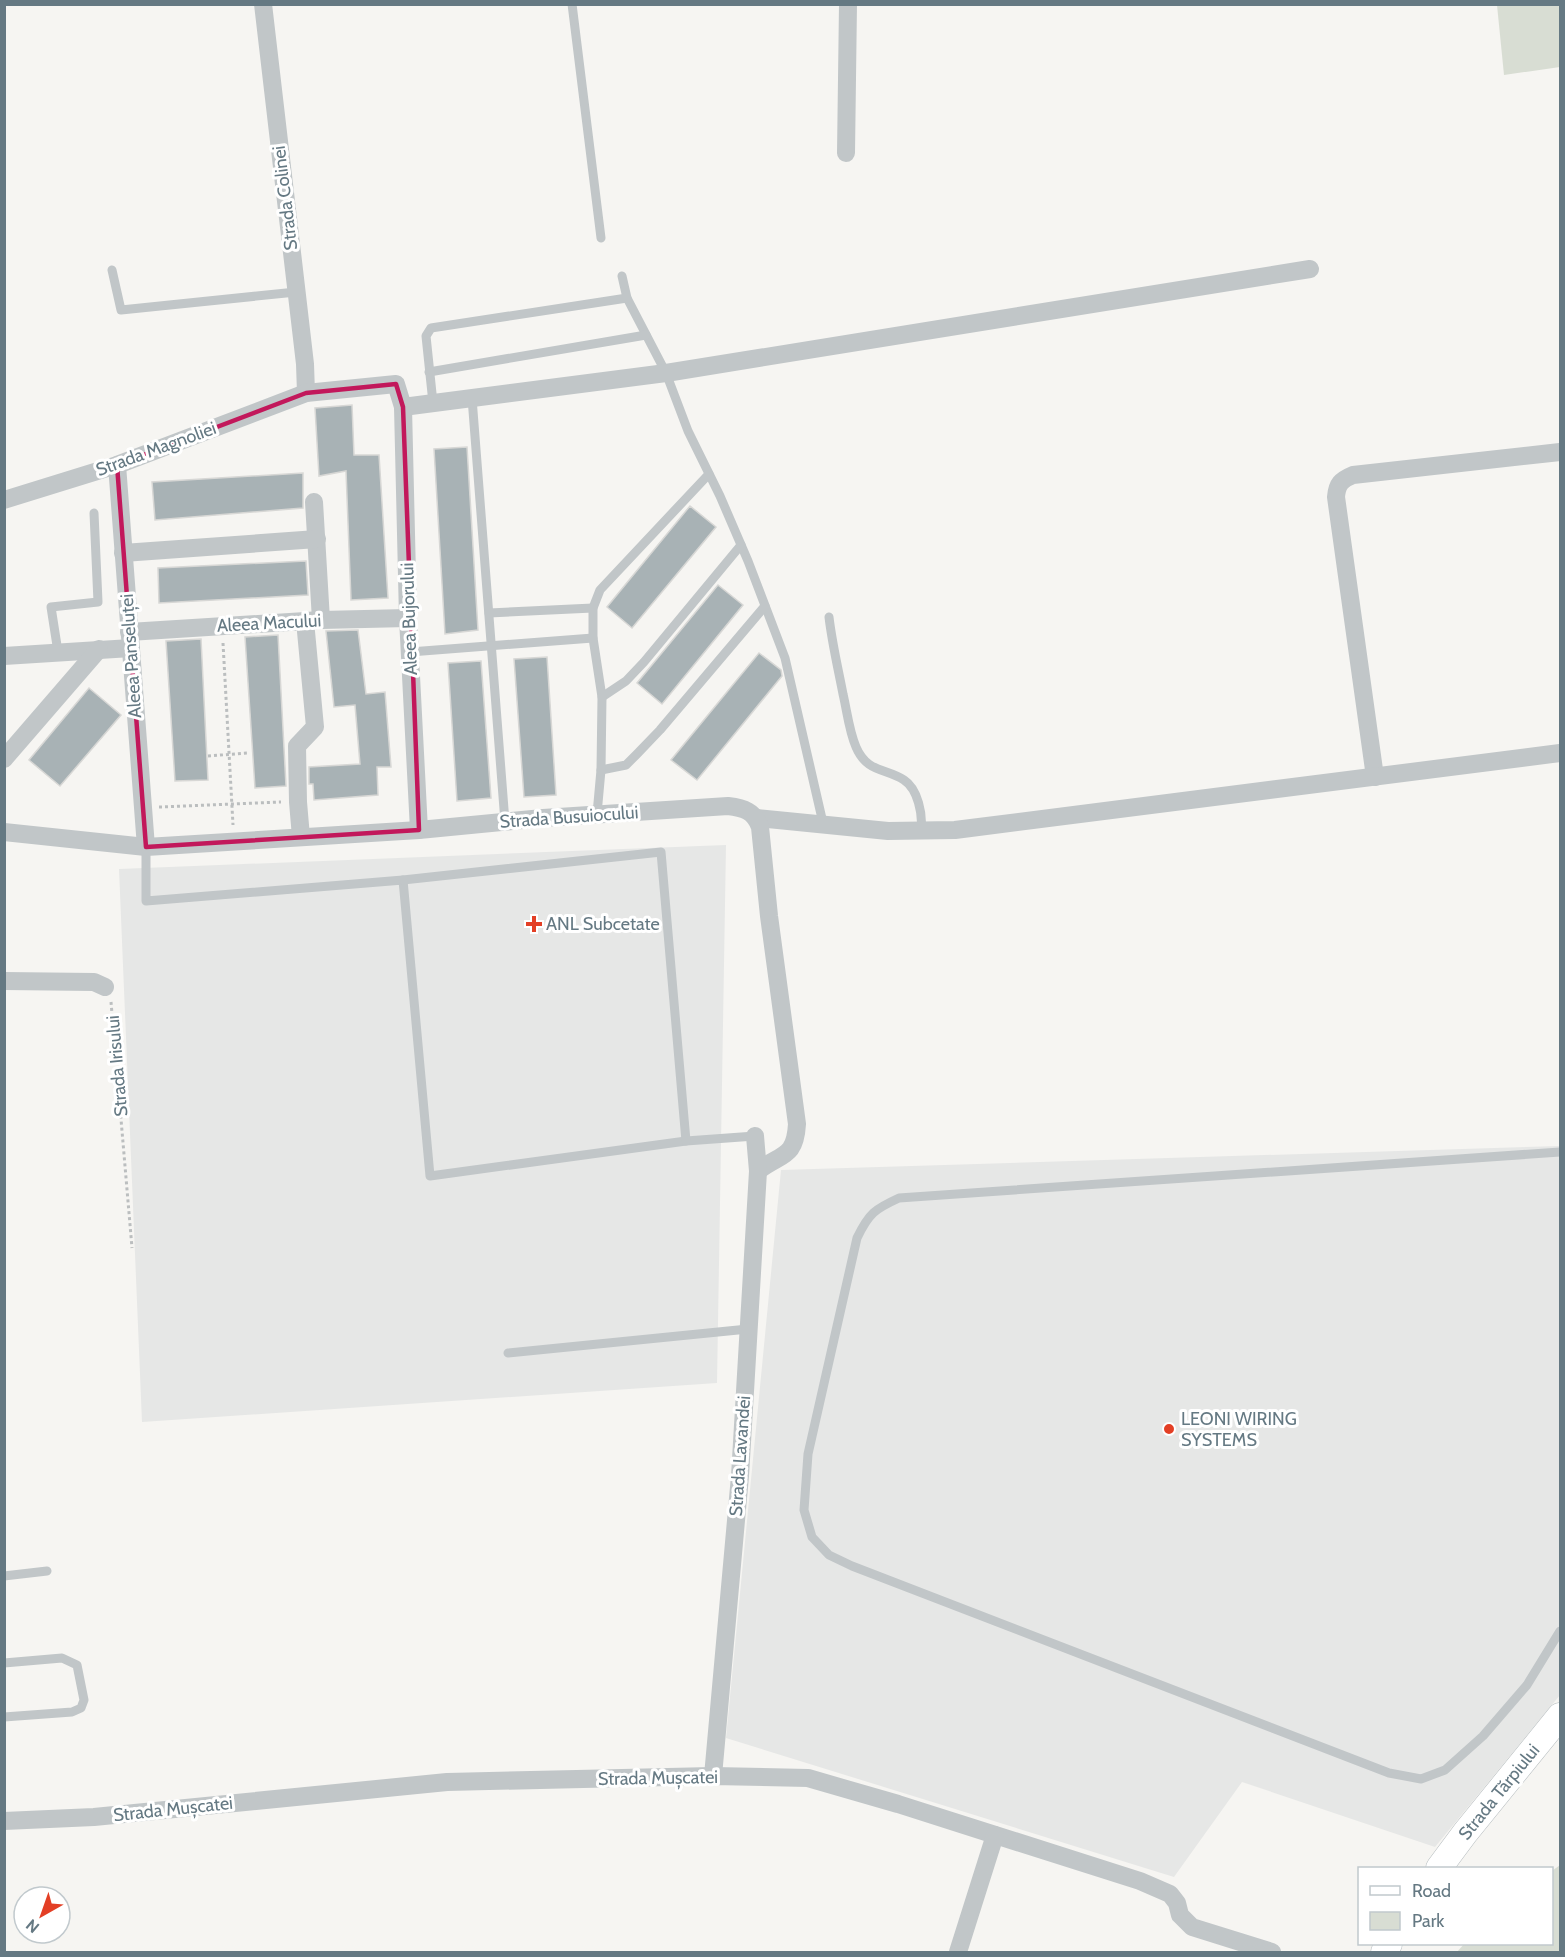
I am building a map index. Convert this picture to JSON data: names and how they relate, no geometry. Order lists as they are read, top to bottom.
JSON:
{
  "streets": {
    "street": [
      "Strada Colinei",
      "Strada Magnoliei",
      "Aleea Bujorului",
      "Aleea Macului",
      "Aleea Panseluței",
      "Strada Busuiocului",
      "Strada Lavandei",
      "Strada Mușcatei",
      "Strada Tărpiului"
    ],
    "path": ["Strada Irisului"]
  },
  "crossings": [
    ["Strada Colinei", "Strada Magnoliei"],
    ["Strada Magnoliei", "Aleea Bujorului"],
    ["Strada Magnoliei", "Aleea Panseluței"],
    ["Aleea Bujorului", "Aleea Macului"],
    ["Aleea Bujorului", "Strada Busuiocului"],
    ["Aleea Macului", "Aleea Panseluței"],
    ["Aleea Panseluței", "Strada Busuiocului"],
    ["Strada Lavandei", "Strada Mușcatei"]
  ],
  "places": {
    "health": ["ANL Subcetate"],
    "other": ["LEONI WIRING SYSTEMS"]
  },
  "legend": ["Road", "Park"],
  "north": "bottom left"
}
